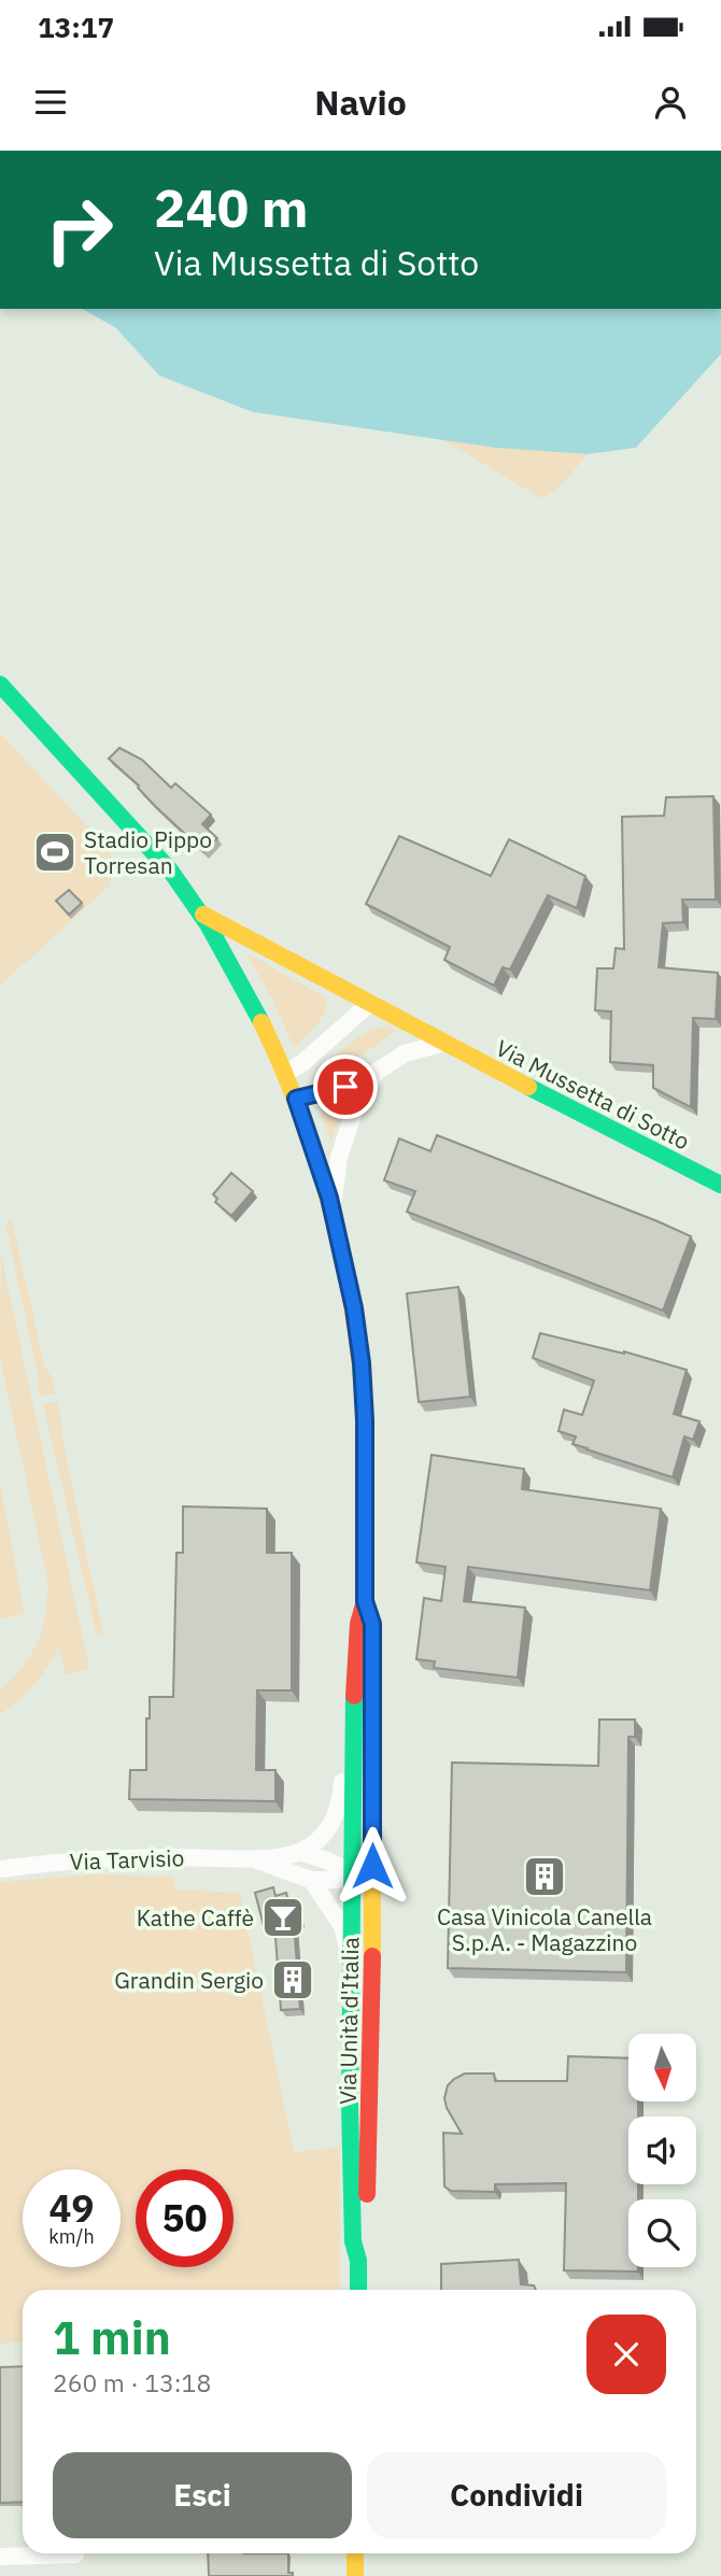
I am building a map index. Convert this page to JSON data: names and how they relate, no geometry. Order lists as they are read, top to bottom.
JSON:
{
  "streets": {
    "main road": ["Via Mussetta di Sotto", "Via Unità d'Italia"],
    "street": ["Via Tarvisio"]
  },
  "crossings": [
    ["Via Mussetta di Sotto", "Via Unità d'Italia"],
    ["Via Tarvisio", "Via Unità d'Italia"]
  ],
  "places": {
    "sports": ["Stadio Pippo Torresan"],
    "building": ["Casa Vinicola Canella S.p.A. - Magazzino", "Grandin Sergio"],
    "bar": ["Kathe Caffè"]
  },
  "north": "bottom",
  "page": {
    "status": "13:17",
    "header": "Navio",
    "turn": ["240 m", "Via Mussetta di Sotto"],
    "speed": "49 km/h",
    "limit": "50",
    "heading": ["1 min", "260 m · 13:18"],
    "buttons": ["Esci", "Condividi"]
  }
}
